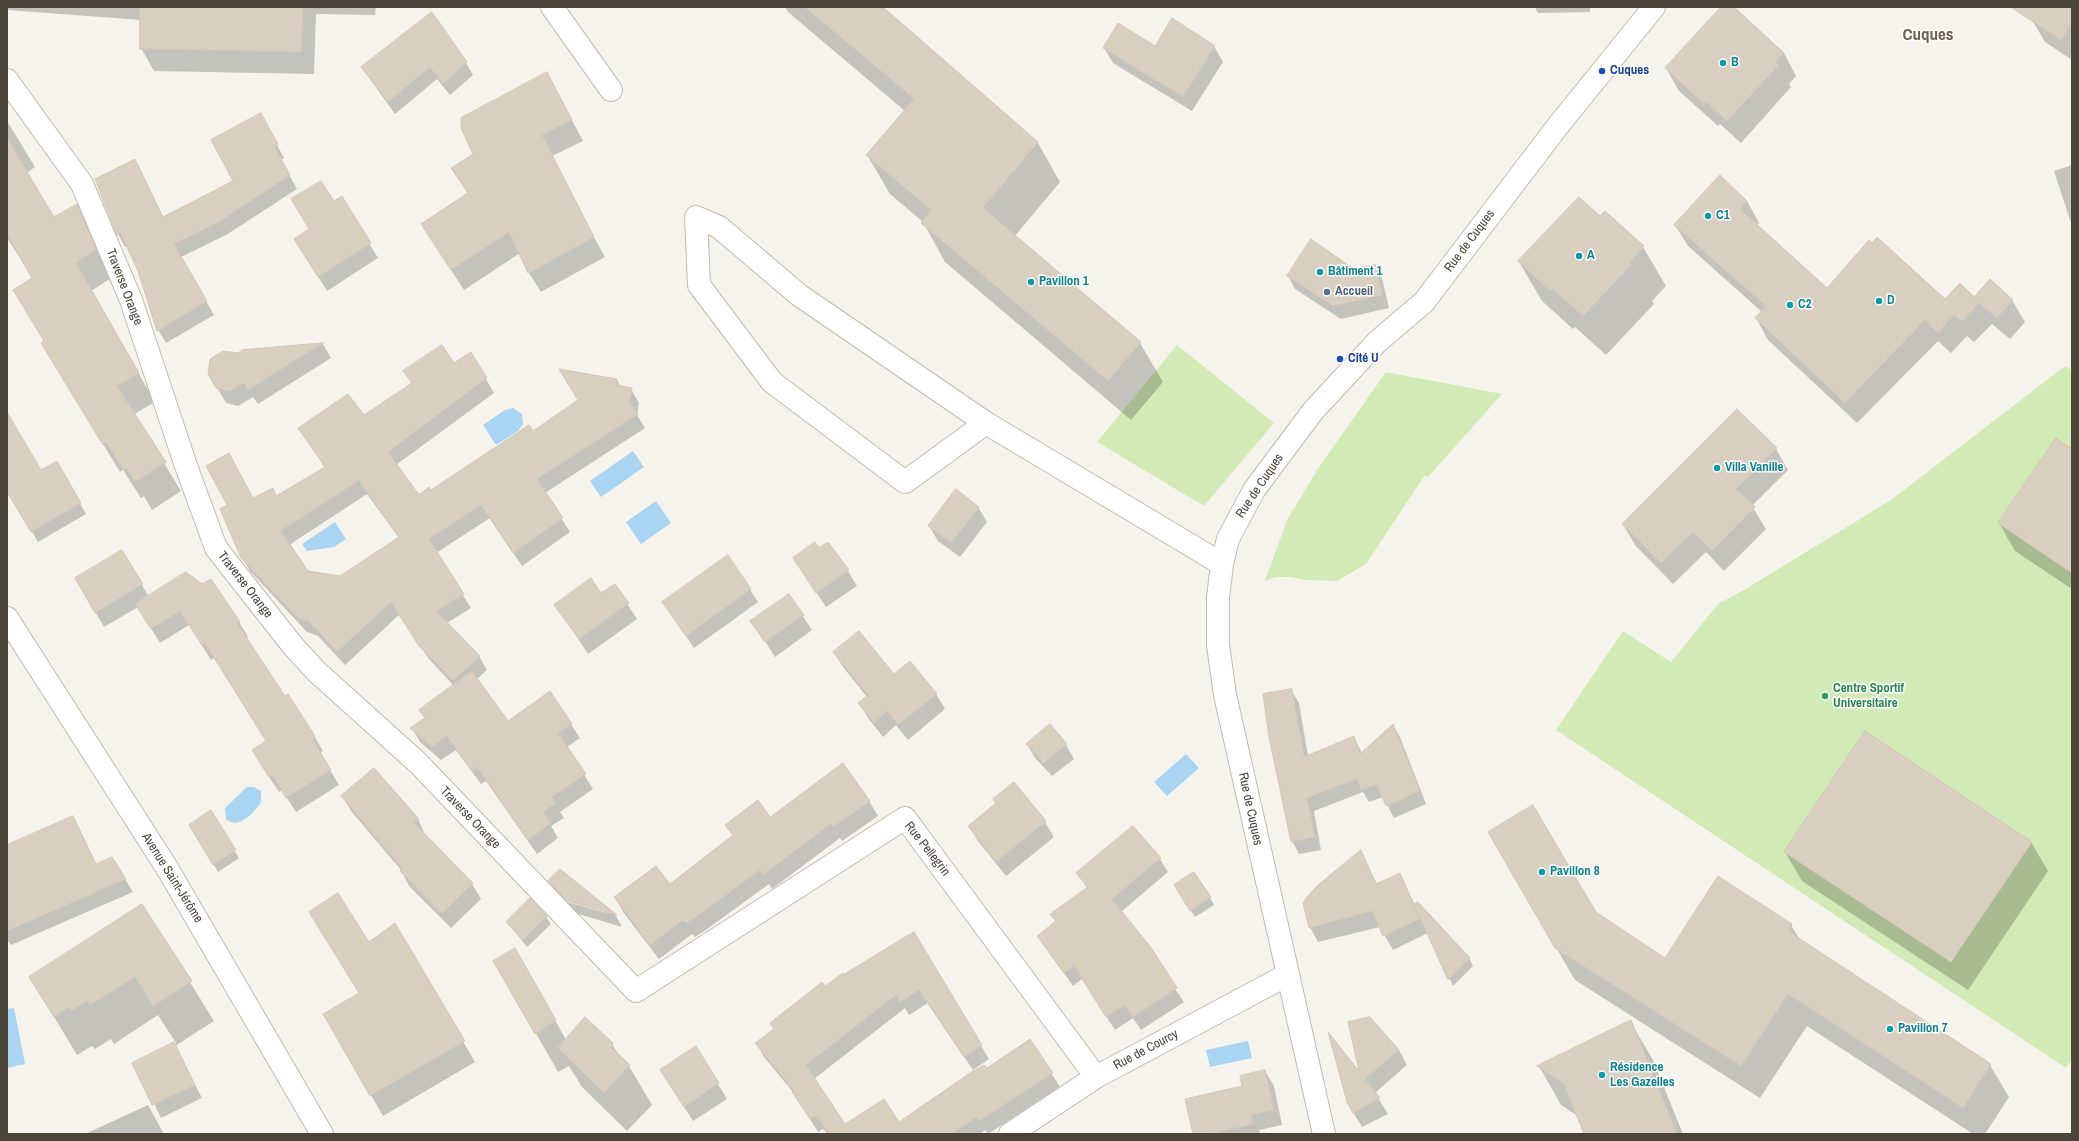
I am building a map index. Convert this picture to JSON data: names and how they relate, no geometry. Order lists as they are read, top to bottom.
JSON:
{
  "streets": {
    "street": [
      "Rue de Cuques",
      "Traverse Orange",
      "Rue Pellegrin",
      "Avenue Saint-Jérôme",
      "Rue de Courcy"
    ]
  },
  "crossings": [
    ["Rue de Cuques", "Rue de Courcy"],
    ["Traverse Orange", "Rue Pellegrin"],
    ["Rue Pellegrin", "Rue de Courcy"]
  ],
  "districts": ["Cuques"],
  "places": [
    "B",
    "Cuques",
    "C1",
    "A",
    "Bâtiment 1",
    "Pavillon 1",
    "Accueil",
    "D",
    "C2",
    "Cité U",
    "Villa Vanille",
    "Centre Sportif Universitaire",
    "Pavillon 8",
    "Pavillon 7",
    "Résidence Les Gazelles"
  ]
}
